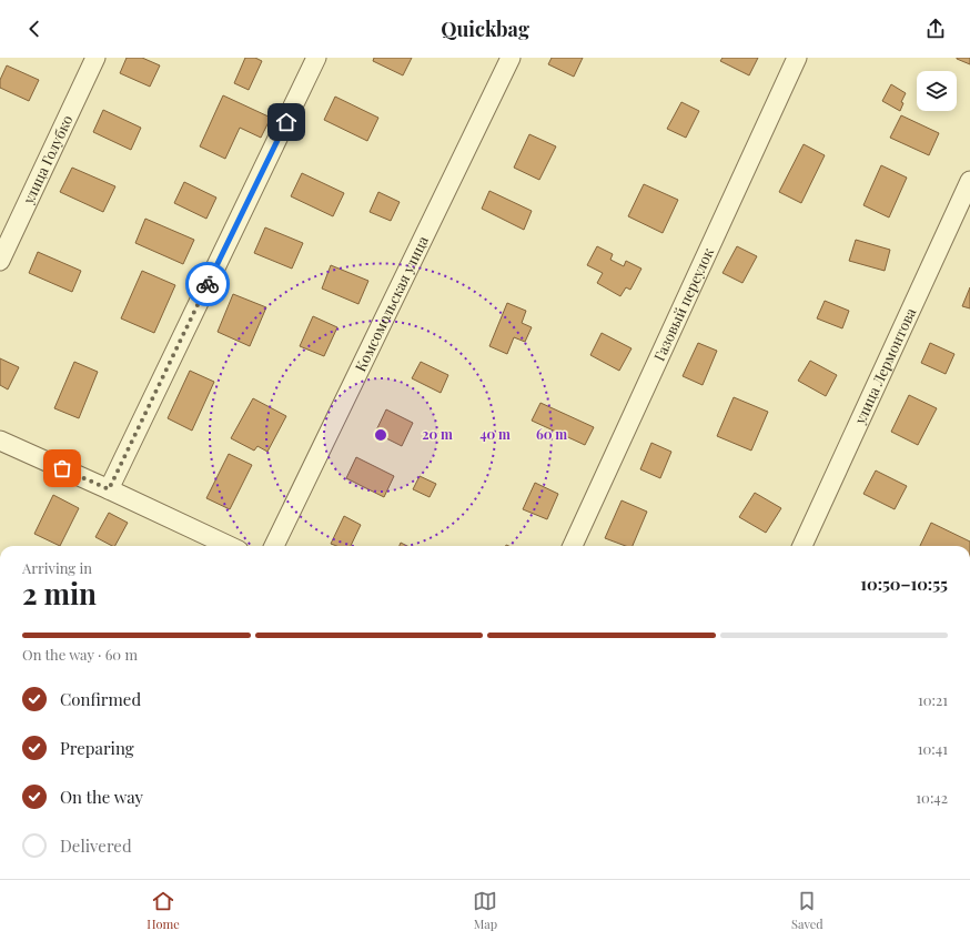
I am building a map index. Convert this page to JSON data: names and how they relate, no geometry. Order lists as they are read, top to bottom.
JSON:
{
  "streets": {
    "street": [
      "улица Голубко",
      "Комсомольская улица",
      "Газовый переулок",
      "улица Лермонтова"
    ]
  },
  "page": {
    "header": "Quickbag",
    "heading": ["2 min", "Arriving in", "10:50–10:55"],
    "bar": "On the way · 60 m",
    "list": [
      ["Confirmed", "10:21"],
      ["Preparing", "10:41"],
      ["On the way", "10:42"],
      "Delivered"
    ],
    "tabs": ["Home", "Map", "Saved"]
  },
  "rings": ["20 m", "40 m", "60 m"]
}
